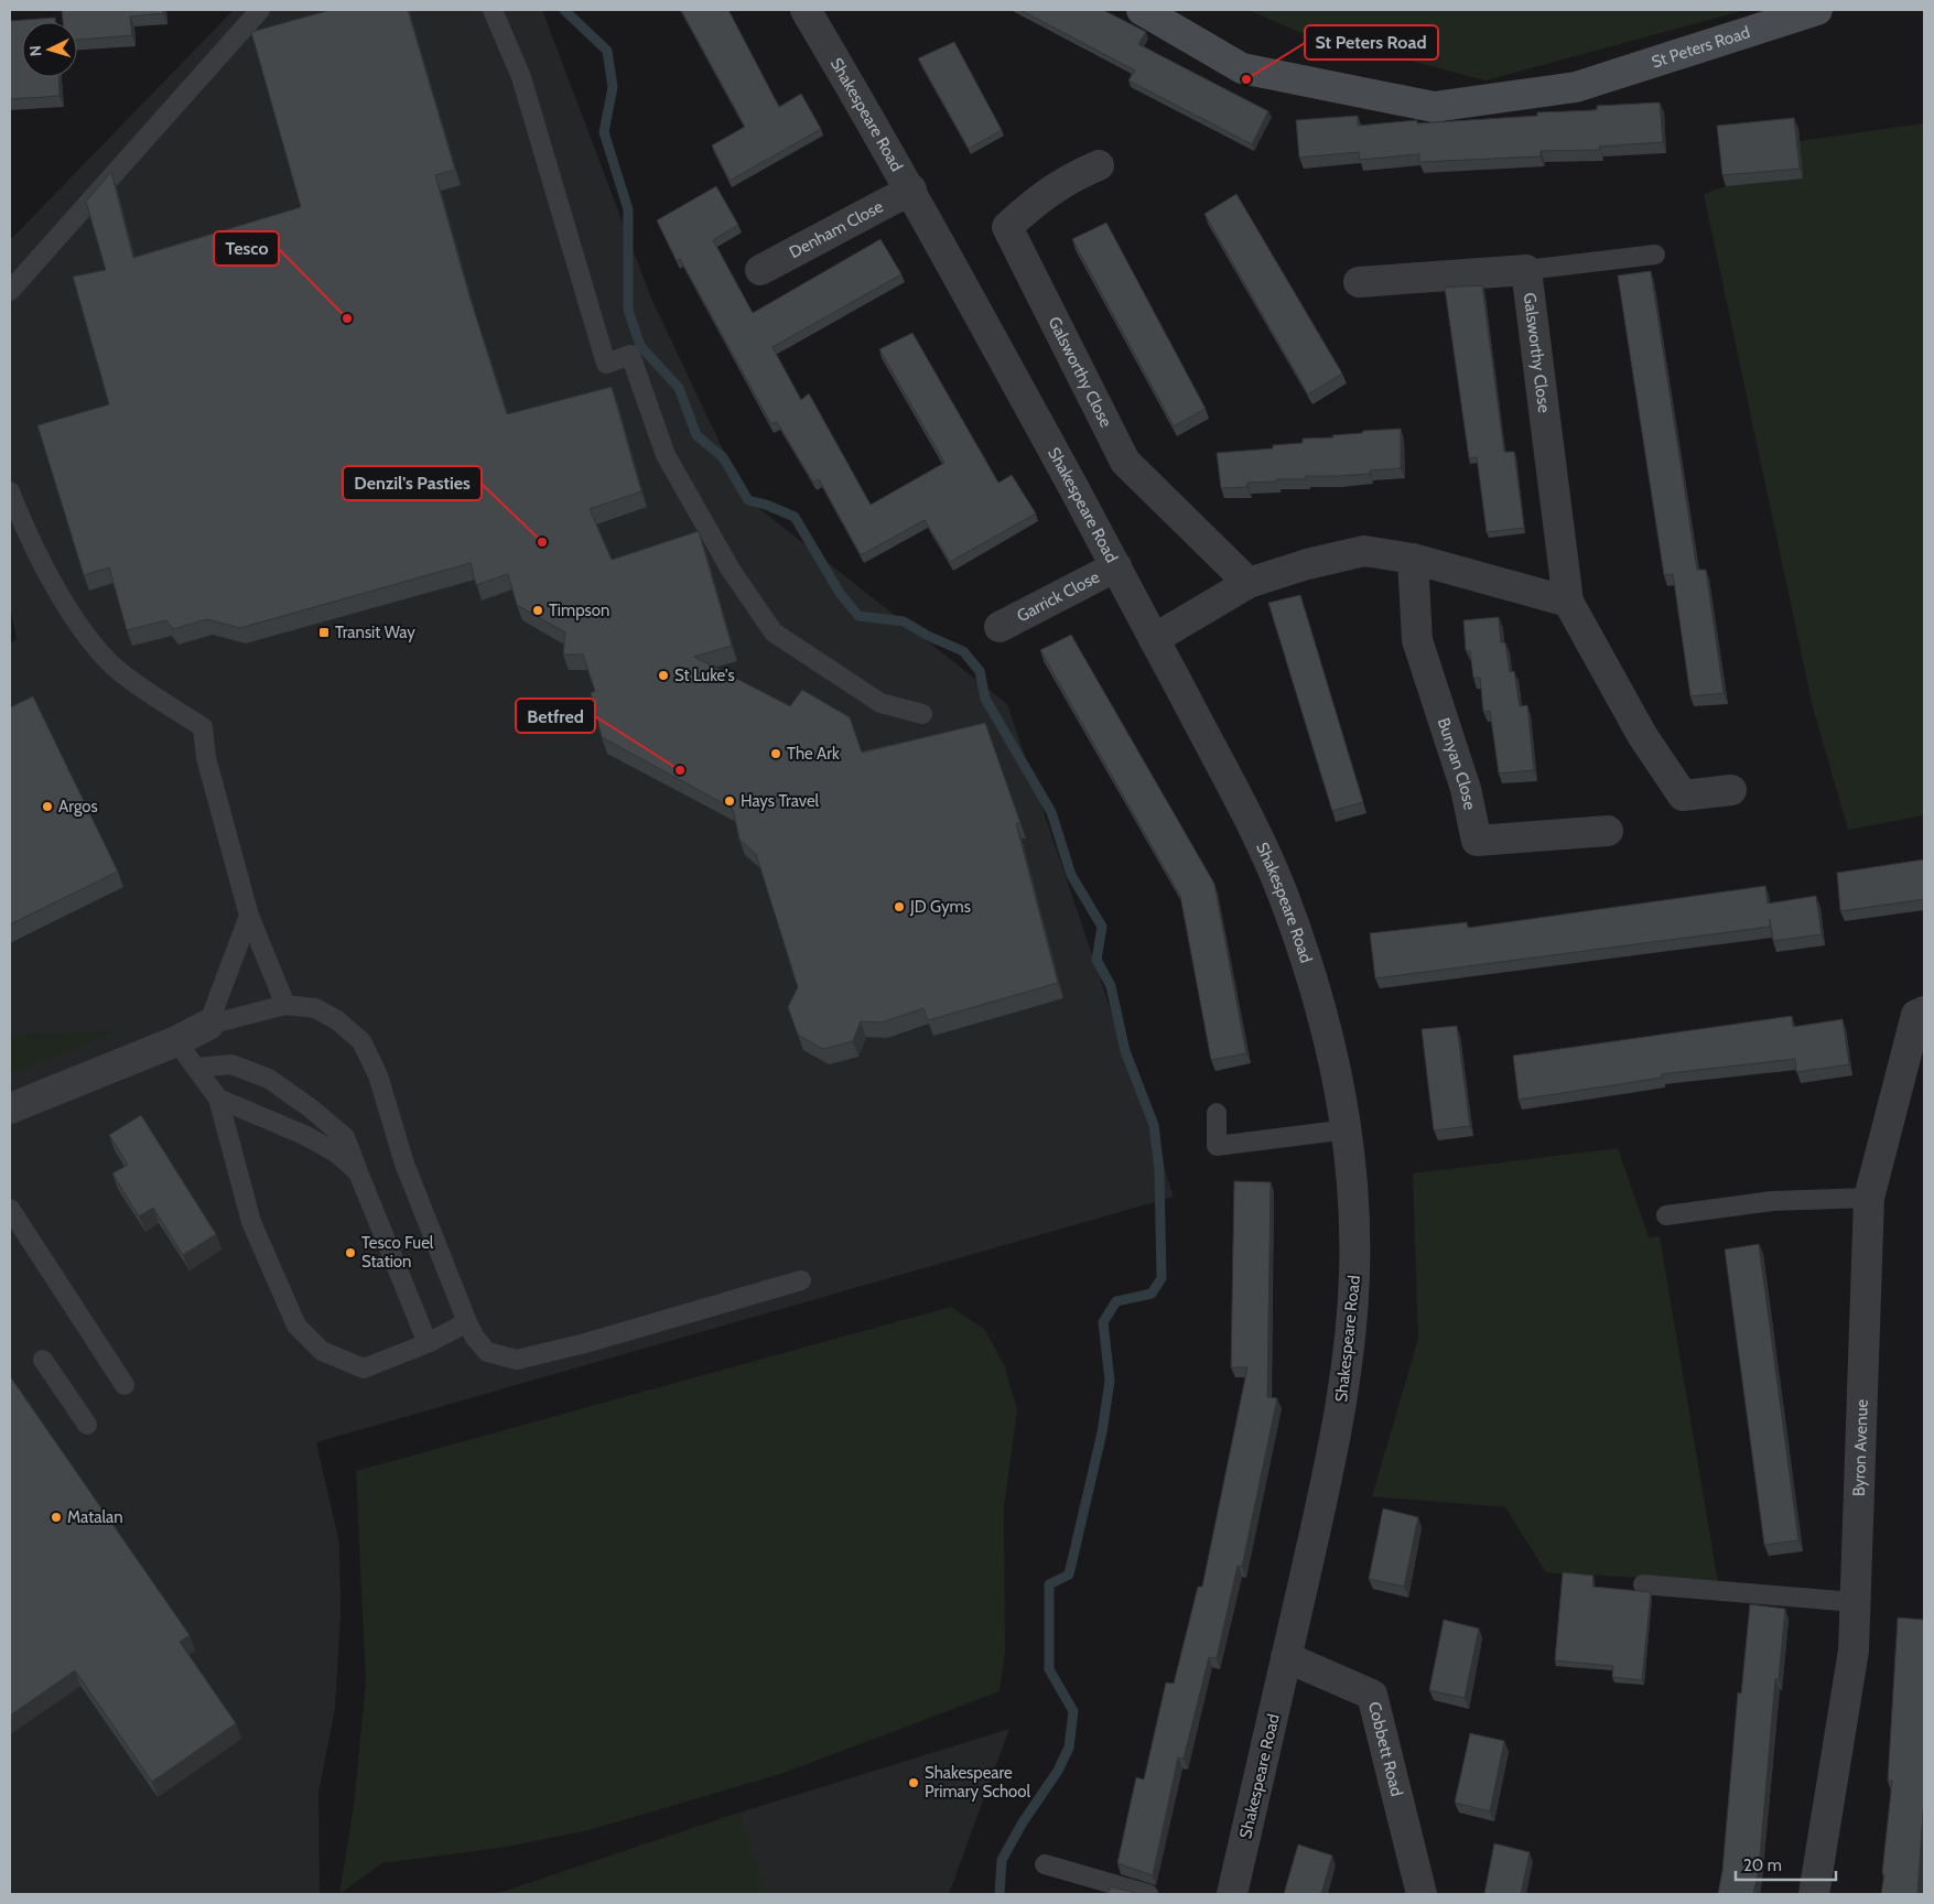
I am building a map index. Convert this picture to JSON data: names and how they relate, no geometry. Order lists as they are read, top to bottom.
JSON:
{
  "streets": {
    "street": [
      "St Peters Road",
      "Shakespeare Road",
      "Denham Close",
      "Galsworthy Close",
      "Garrick Close",
      "Bunyan Close",
      "Byron Avenue",
      "Cobbett Road"
    ]
  },
  "crossings": [
    ["Shakespeare Road", "Denham Close"],
    ["Shakespeare Road", "Garrick Close"],
    ["Shakespeare Road", "Cobbett Road"]
  ],
  "places": {
    "other": [
      "St Peters Road",
      "Tesco",
      "Denzil's Pasties",
      "Timpson",
      "St Luke's",
      "The Ark",
      "Betfred",
      "Hays Travel",
      "Argos",
      "JD Gyms",
      "Tesco Fuel Station",
      "Matalan",
      "Shakespeare Primary School"
    ],
    "transit": ["Transit Way"]
  },
  "scale_bar": "20 m",
  "north": "left"
}
